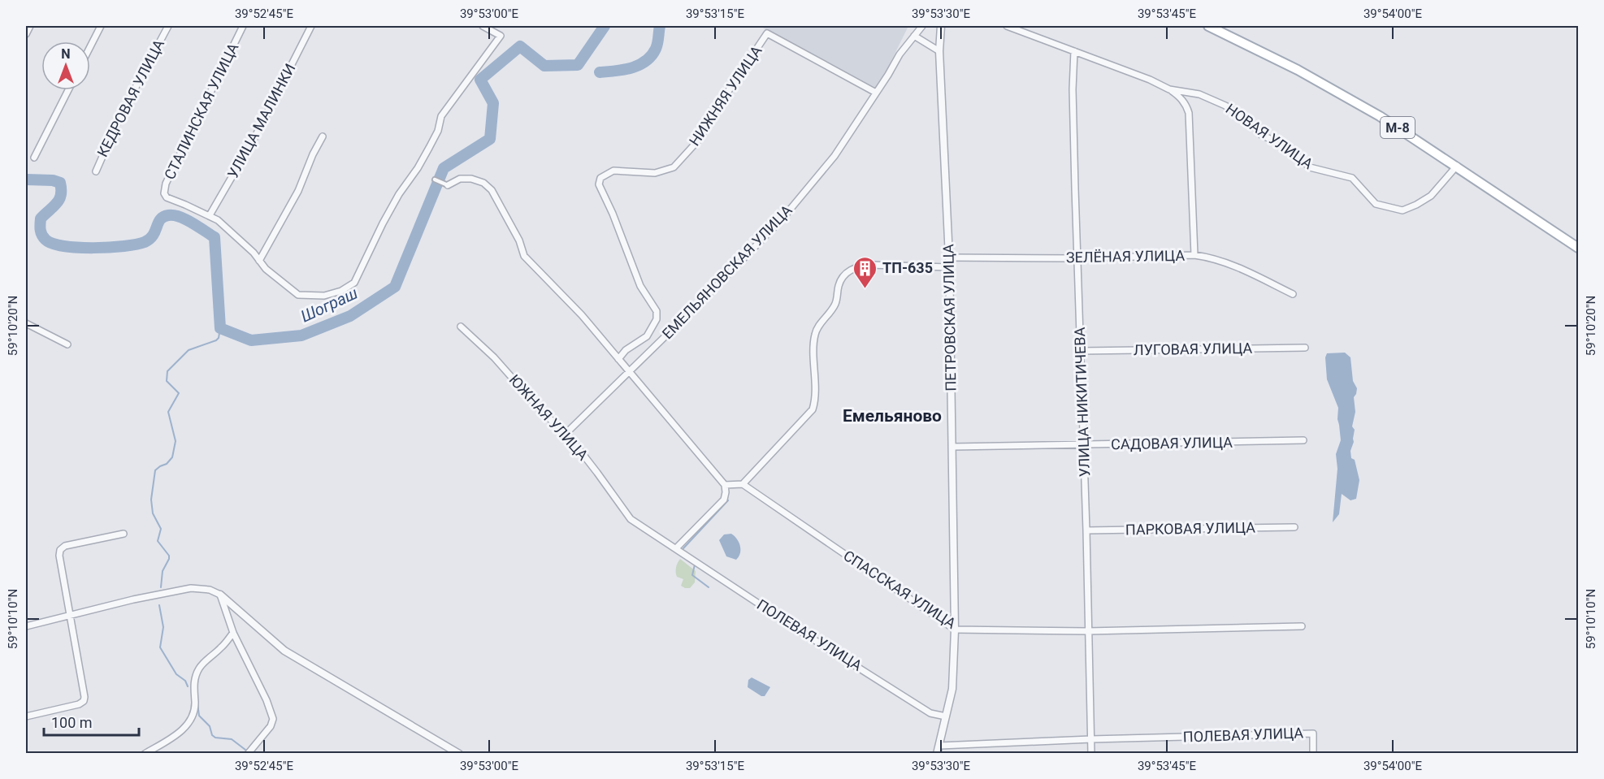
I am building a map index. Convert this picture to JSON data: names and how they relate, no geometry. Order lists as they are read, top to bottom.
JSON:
{
  "streets": {
    "main road": ["М-8"],
    "street": [
      "НИЖНЯЯ УЛИЦА",
      "КЕДРОВАЯ УЛИЦА",
      "СТАЛИНСКАЯ УЛИЦА",
      "УЛИЦА МАЛИНКИ",
      "НОВАЯ УЛИЦА",
      "ЗЕЛЁНАЯ УЛИЦА",
      "ЕМЕЛЬЯНОВСКАЯ УЛИЦА",
      "ПЕТРОВСКАЯ УЛИЦА",
      "ЛУГОВАЯ УЛИЦА",
      "УЛИЦА НИКИТИЧЕВА",
      "ЮЖНАЯ УЛИЦА",
      "САДОВАЯ УЛИЦА",
      "ПАРКОВАЯ УЛИЦА",
      "СПАССКАЯ УЛИЦА",
      "ПОЛЕВАЯ УЛИЦА"
    ]
  },
  "crossings": [
    ["НИЖНЯЯ УЛИЦА", "ЕМЕЛЬЯНОВСКАЯ УЛИЦА"],
    ["СТАЛИНСКАЯ УЛИЦА", "УЛИЦА МАЛИНКИ"],
    ["М-8", "НОВАЯ УЛИЦА"],
    ["НОВАЯ УЛИЦА", "УЛИЦА НИКИТИЧЕВА"],
    ["ЗЕЛЁНАЯ УЛИЦА", "ПЕТРОВСКАЯ УЛИЦА"],
    ["ЗЕЛЁНАЯ УЛИЦА", "УЛИЦА НИКИТИЧЕВА"],
    ["ЕМЕЛЬЯНОВСКАЯ УЛИЦА", "ЮЖНАЯ УЛИЦА"],
    ["ПЕТРОВСКАЯ УЛИЦА", "САДОВАЯ УЛИЦА"],
    ["ПЕТРОВСКАЯ УЛИЦА", "СПАССКАЯ УЛИЦА"],
    ["ПЕТРОВСКАЯ УЛИЦА", "ПОЛЕВАЯ УЛИЦА"],
    ["ЛУГОВАЯ УЛИЦА", "УЛИЦА НИКИТИЧЕВА"],
    ["УЛИЦА НИКИТИЧЕВА", "САДОВАЯ УЛИЦА"],
    ["УЛИЦА НИКИТИЧЕВА", "ПАРКОВАЯ УЛИЦА"],
    ["УЛИЦА НИКИТИЧЕВА", "СПАССКАЯ УЛИЦА"],
    ["УЛИЦА НИКИТИЧЕВА", "ПОЛЕВАЯ УЛИЦА"],
    ["ЮЖНАЯ УЛИЦА", "ПОЛЕВАЯ УЛИЦА"]
  ],
  "districts": ["Емельяново"],
  "water": ["Шограш"],
  "places": {
    "building": ["ТП-635"]
  },
  "scale_bar": "100 m",
  "north": "top",
  "coordinates": [
    "39°52'45\"E",
    "39°53'00\"E",
    "39°53'15\"E",
    "39°53'30\"E",
    "39°53'45\"E",
    "39°54'00\"E",
    "59°10'20\"N",
    "59°10'10\"N"
  ]
}
